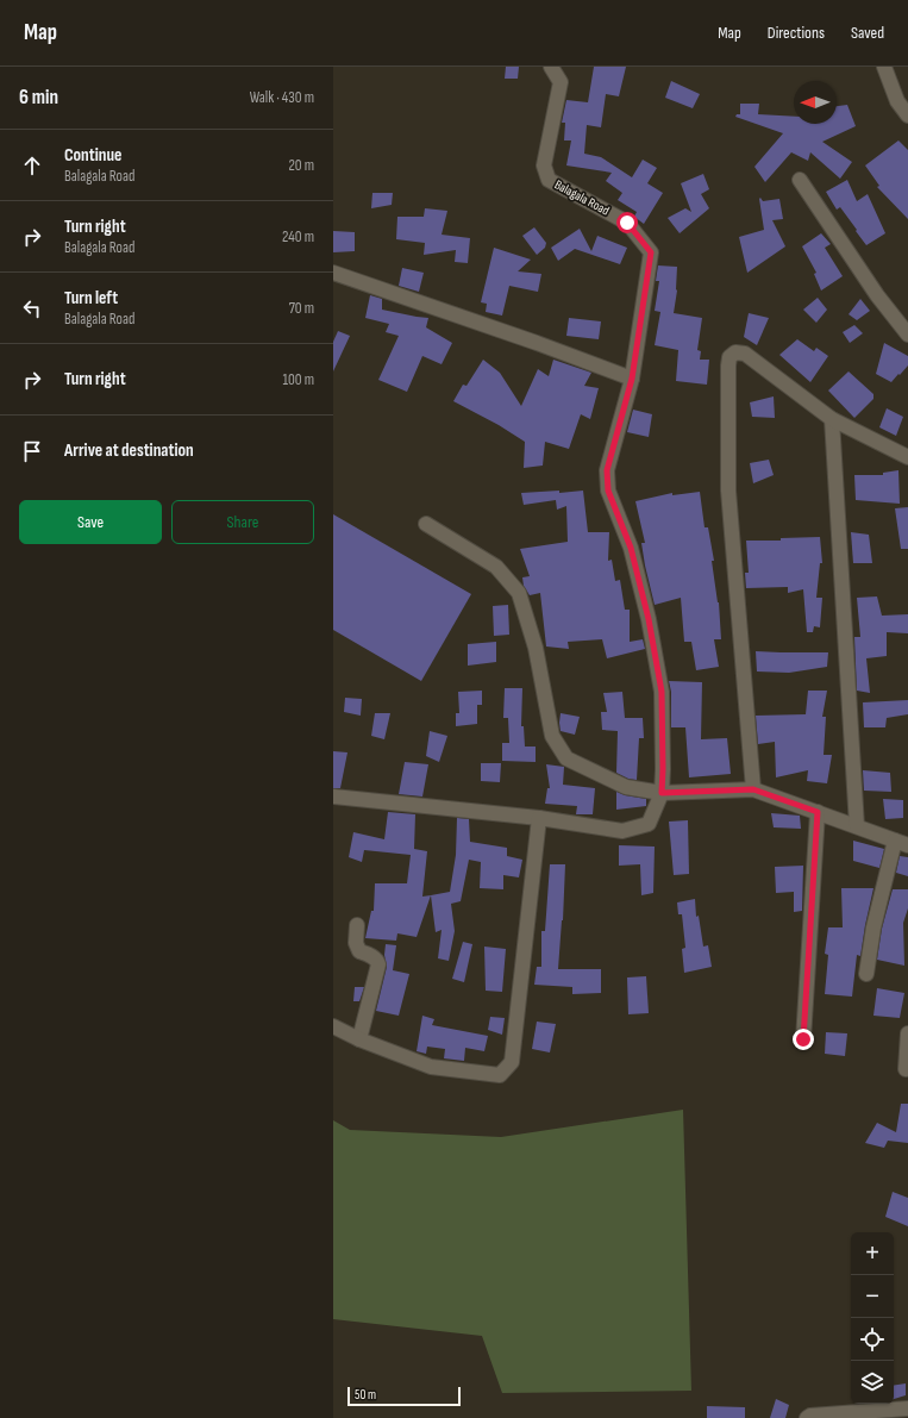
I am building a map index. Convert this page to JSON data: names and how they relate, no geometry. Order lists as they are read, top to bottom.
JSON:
{
  "streets": {
    "street": ["Balagala Road"]
  },
  "scale_bar": "50 m",
  "north": "left",
  "page": {
    "header": "Map",
    "nav": ["Map", "Directions", "Saved"],
    "heading": ["6 min", "Walk · 430 m"],
    "list": [
      ["Continue", "Balagala Road", "20 m"],
      ["Turn right", "Balagala Road", "240 m"],
      ["Turn left", "Balagala Road", "70 m"],
      ["Turn right", "100 m"],
      "Arrive at destination"
    ],
    "buttons": ["Save", "Share"],
    "map_buttons": ["+", "−"],
    "scale": "50 m"
  }
}
